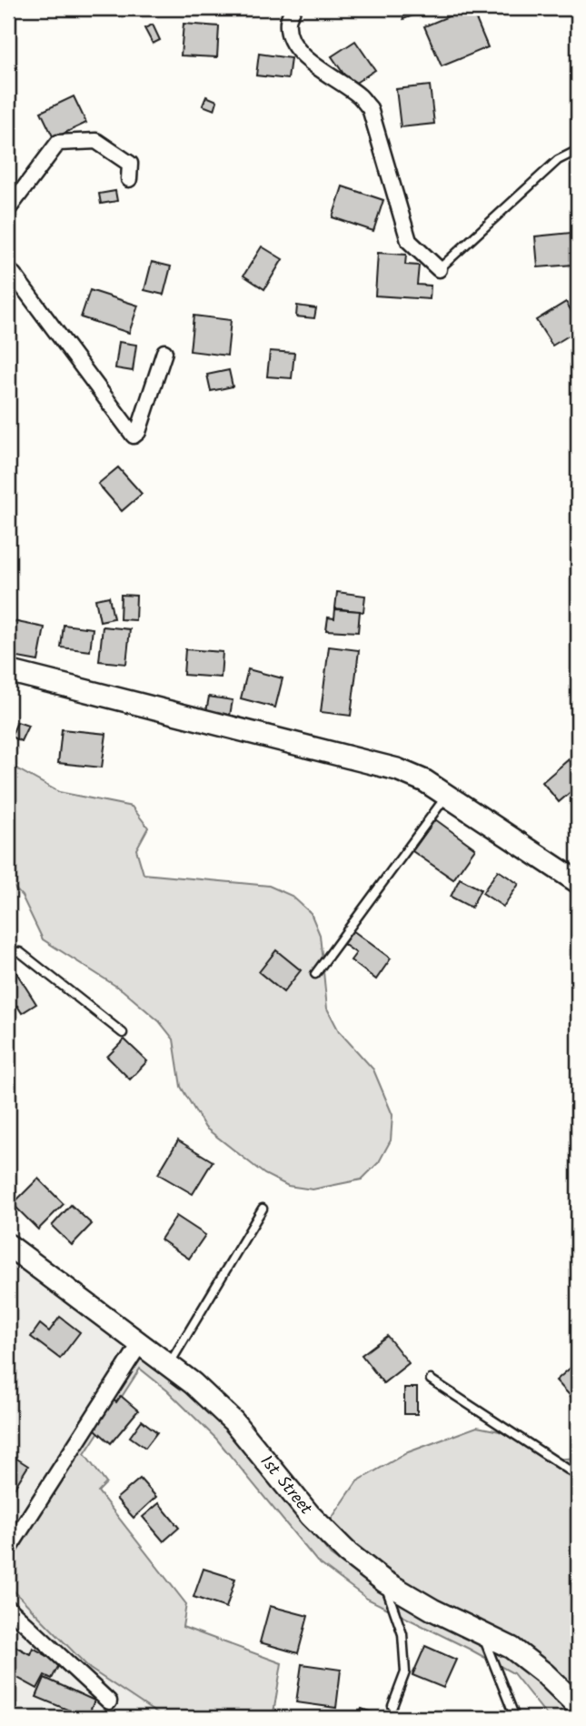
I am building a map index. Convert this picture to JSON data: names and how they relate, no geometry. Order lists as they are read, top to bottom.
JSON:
{
  "streets": {
    "street": ["1st Street"]
  }
}
